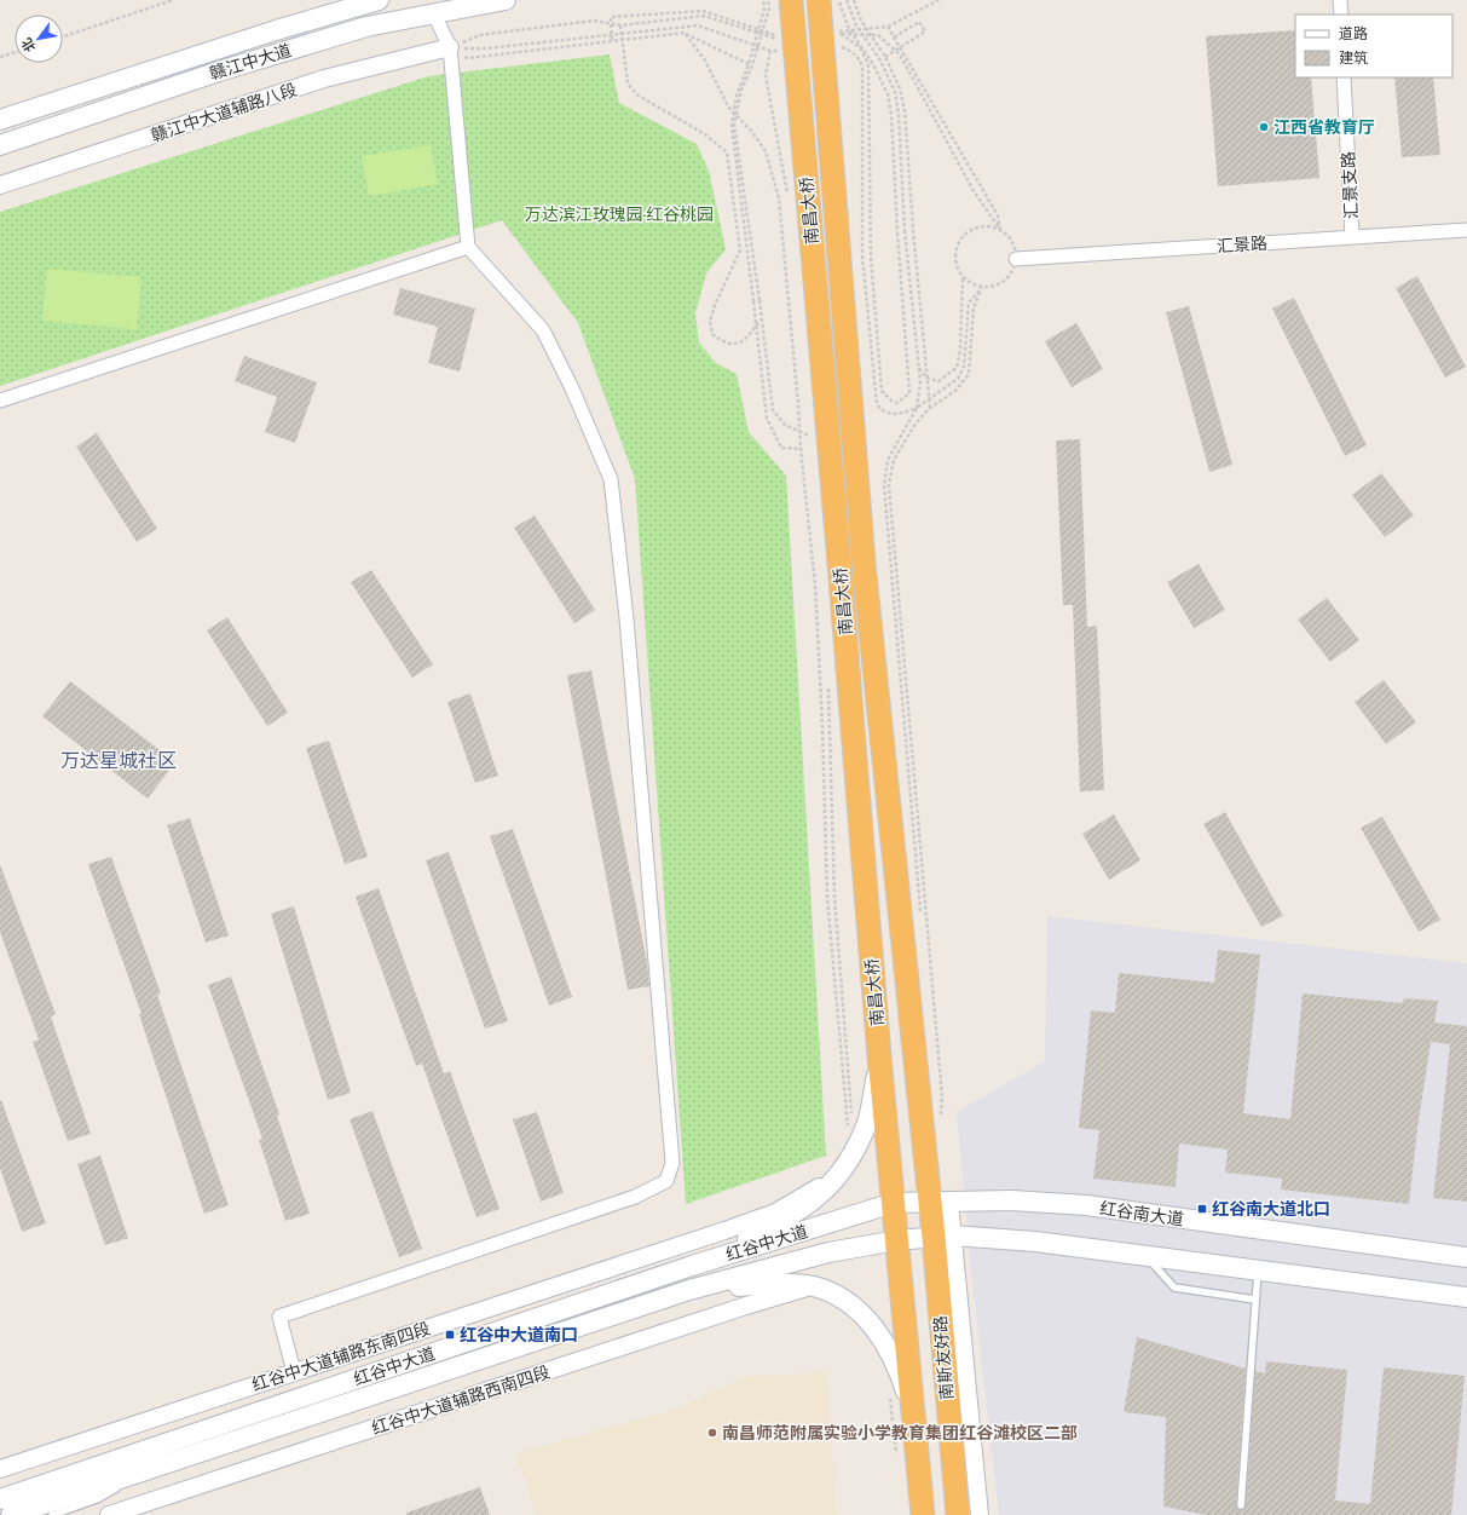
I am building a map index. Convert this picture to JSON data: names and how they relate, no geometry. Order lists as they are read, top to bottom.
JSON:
{
  "streets": {
    "highway": ["南昌大桥", "南斯友好路"],
    "main road": ["赣江中大道", "红谷南大道", "红谷中大道"],
    "street": [
      "赣江中大道辅路八段",
      "汇景支路",
      "汇景路",
      "红谷中大道辅路东南四段",
      "红谷中大道辅路西南四段"
    ]
  },
  "crossings": [
    ["汇景支路", "汇景路"],
    ["南昌大桥", "红谷南大道"],
    ["南昌大桥", "红谷中大道"],
    ["南昌大桥", "南斯友好路"],
    ["红谷南大道", "红谷中大道"],
    ["红谷南大道", "南斯友好路"],
    ["红谷中大道", "南斯友好路"]
  ],
  "districts": ["万达星城社区"],
  "parks": ["万达滨江玫瑰园·红谷桃园"],
  "places": {
    "other": ["江西省教育厅", "南昌师范附属实验小学教育集团红谷滩校区二部"],
    "transit": ["红谷南大道北口", "红谷中大道南口"]
  },
  "legend": ["道路", "建筑"],
  "north": "bottom left"
}
